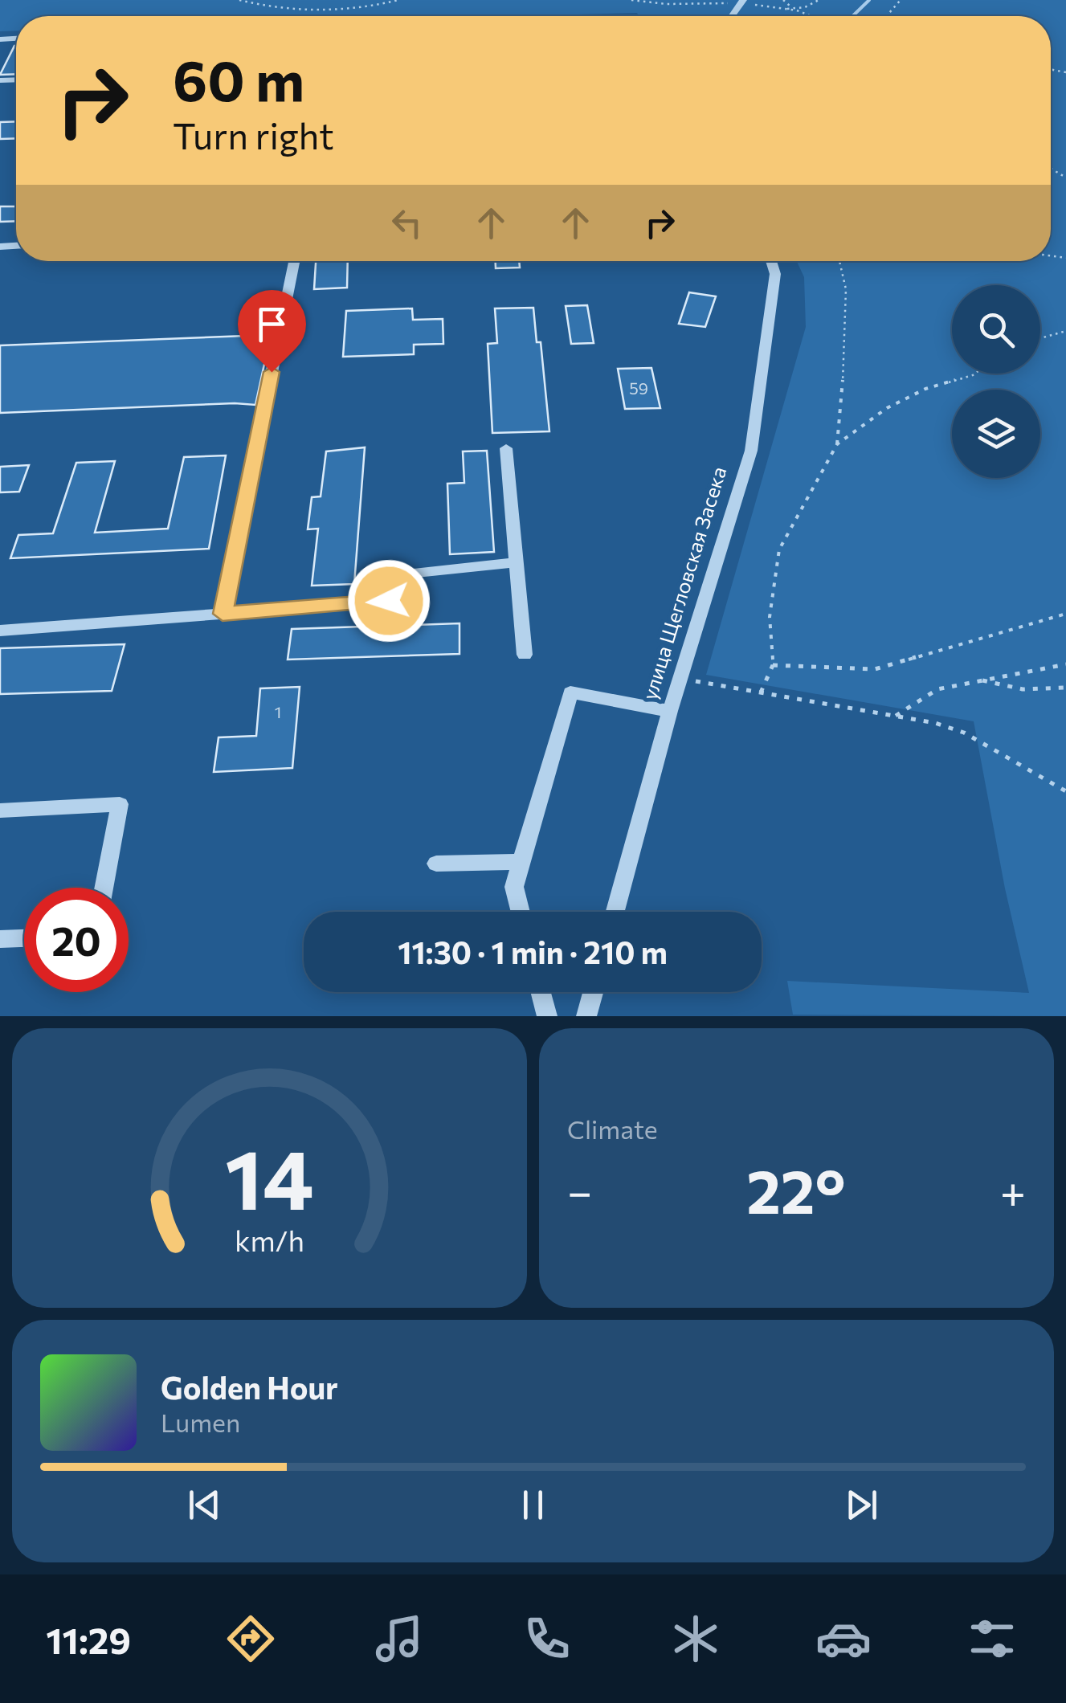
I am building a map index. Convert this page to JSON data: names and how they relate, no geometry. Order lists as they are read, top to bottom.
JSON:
{
  "streets": {
    "street": ["улица Щегловская Засека"]
  },
  "house_numbers": ["59", "1"],
  "page": {
    "turn": ["60 m", "Turn right"],
    "limit": "20",
    "trip": "11:30 · 1 min · 210 m",
    "tile": "Climate",
    "heat": ["−", "22°", "+"],
    "song": ["Golden Hour", "Lumen"],
    "tabs": "11:29",
    "gauge": ["14", "km/h"]
  }
}
